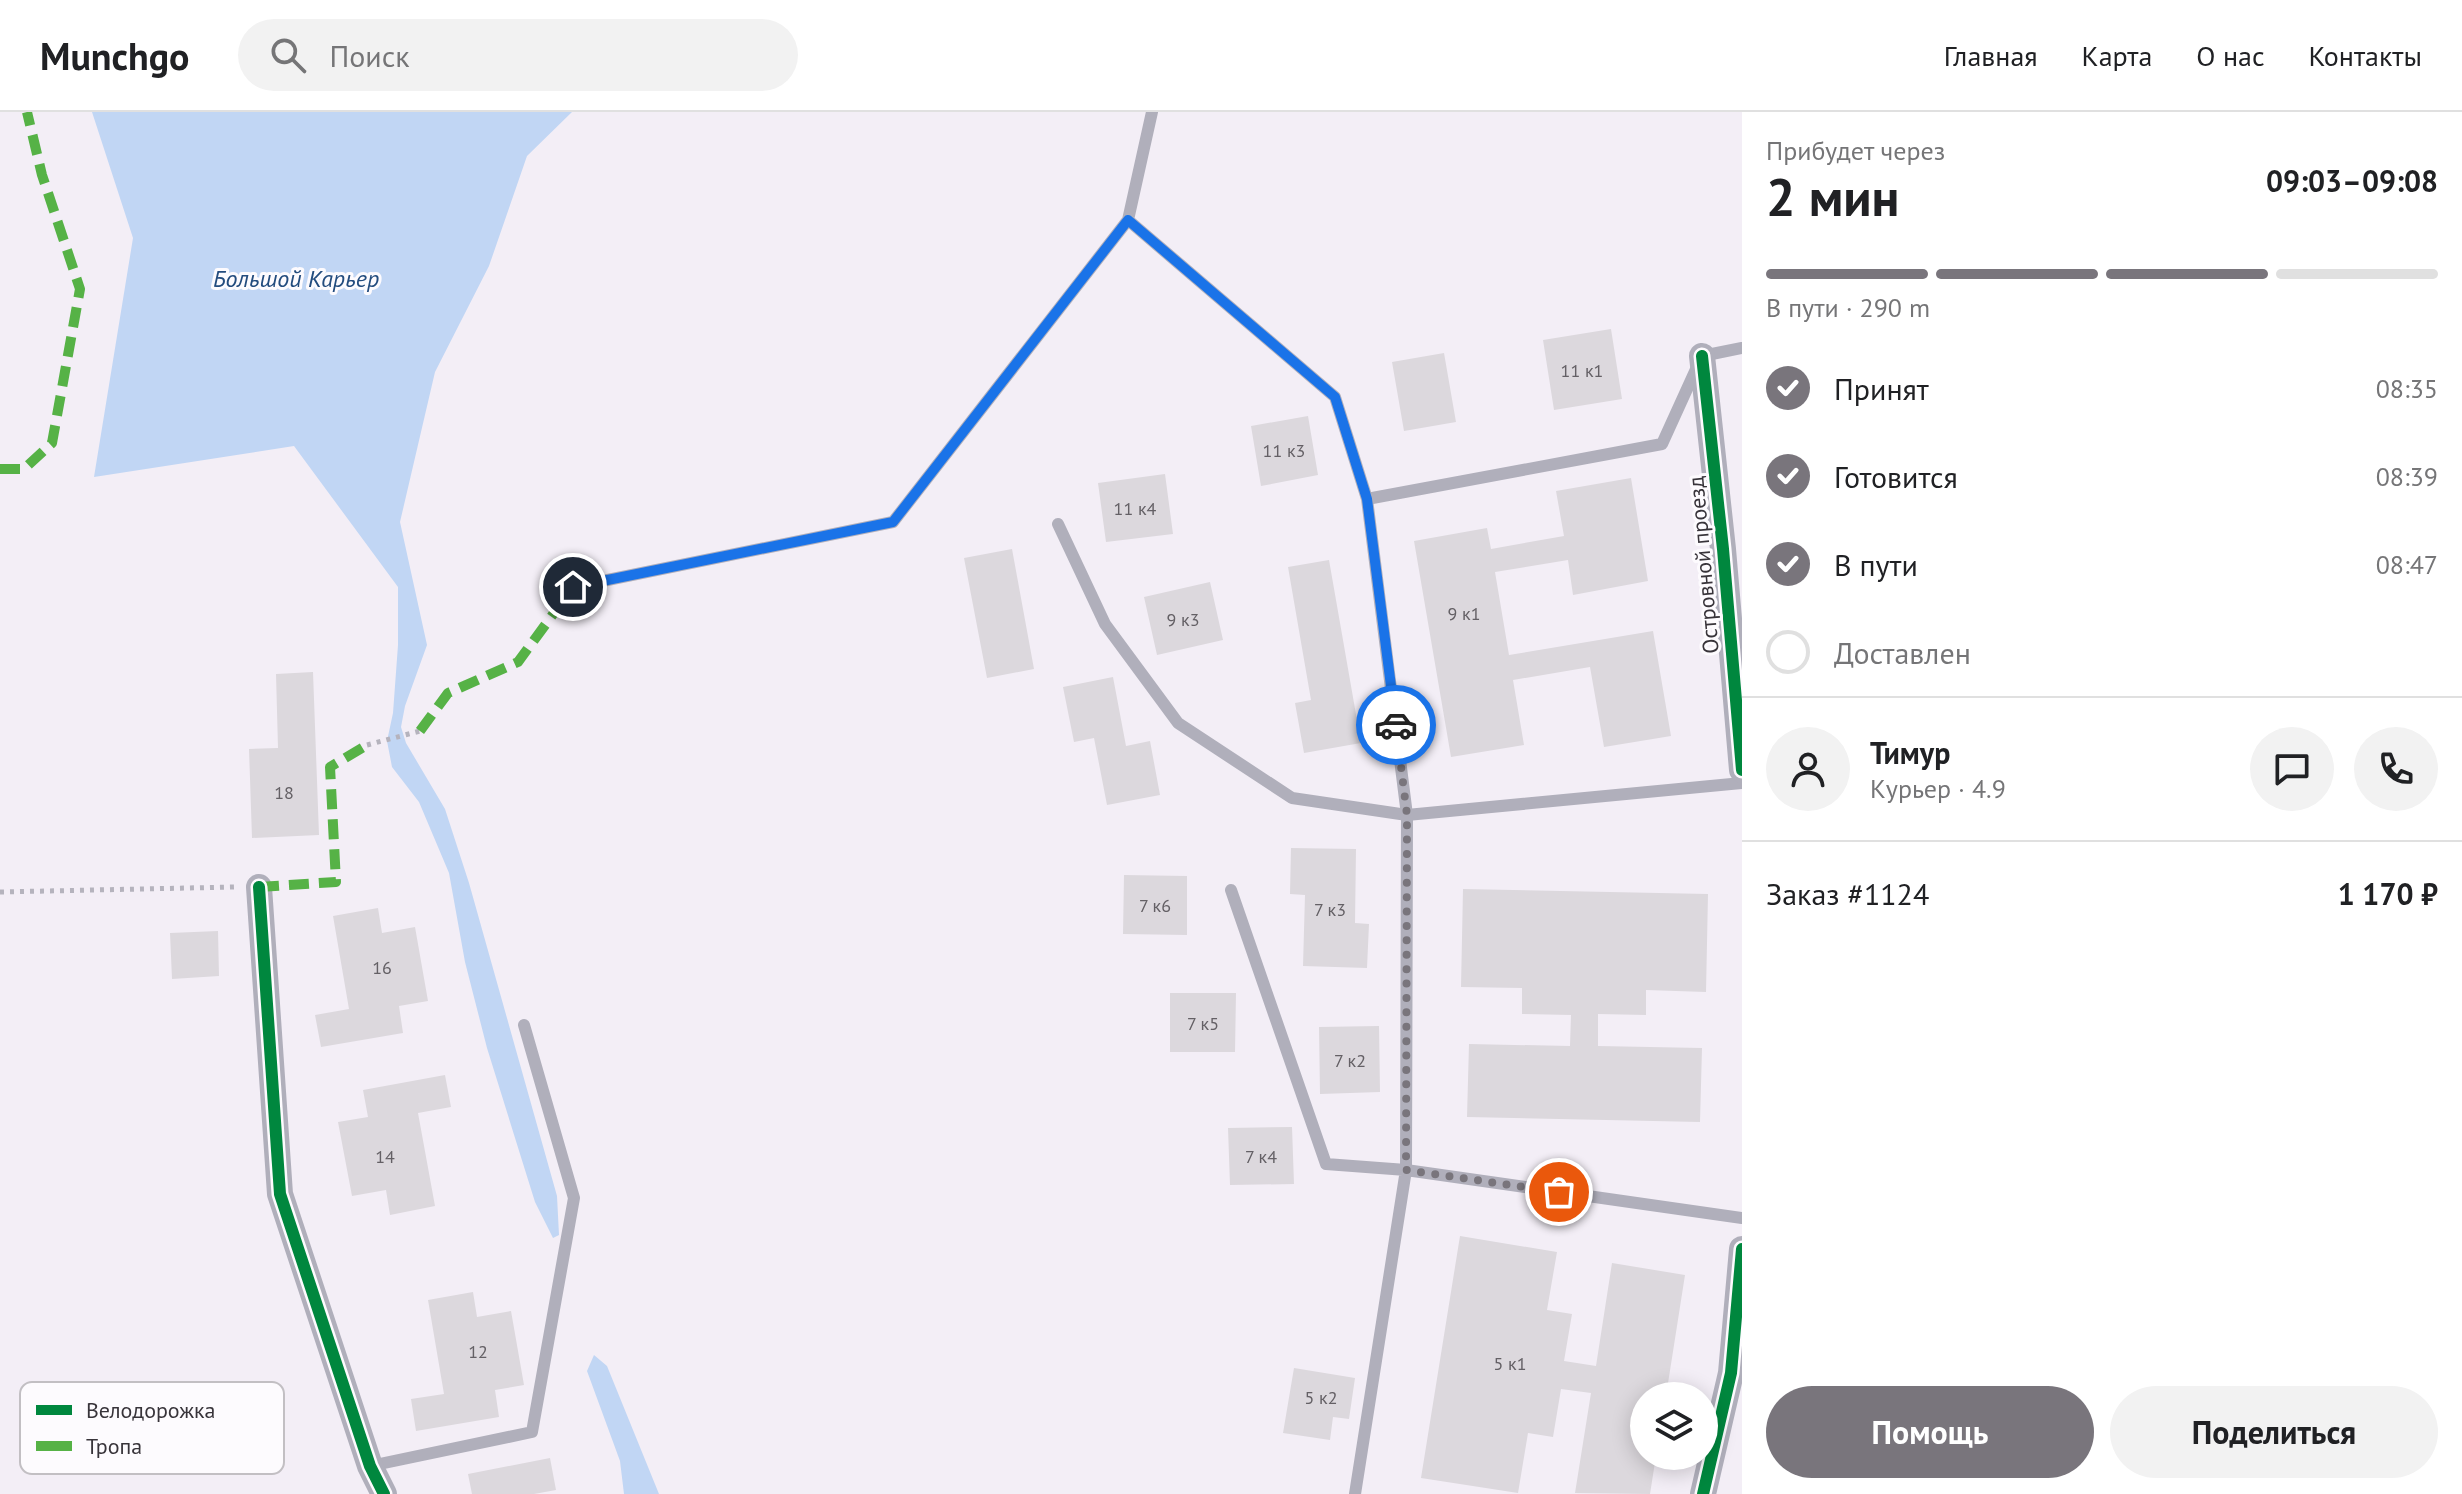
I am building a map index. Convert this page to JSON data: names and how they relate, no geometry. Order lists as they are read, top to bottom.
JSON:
{
  "streets": {
    "street": ["Островной проезд"]
  },
  "water": ["Большой Карьер"],
  "house_numbers": [
    "11 к1",
    "11 к3",
    "11 к4",
    "9 к1",
    "9 к3",
    "18",
    "7 к6",
    "7 к3",
    "16",
    "7 к5",
    "7 к2",
    "14",
    "7 к4",
    "12",
    "5 к1",
    "5 к2"
  ],
  "legend": ["Велодорожка", "Тропа"],
  "page": {
    "header": "Munchgo",
    "search": "Поиск",
    "nav": [
      "Главная",
      "Карта",
      "О нас",
      "Контакты"
    ],
    "heading": ["2 мин", "Прибудет через", "09:03–09:08"],
    "panel": [
      "Тимур",
      "Курьер · 4.9",
      "Заказ #1124",
      "1 170 ₽"
    ],
    "bar": "В пути · 290 m",
    "list": [
      ["Принят", "08:35"],
      ["Готовится", "08:39"],
      ["В пути", "08:47"],
      "Доставлен"
    ],
    "buttons": ["Помощь", "Поделиться"]
  }
}
